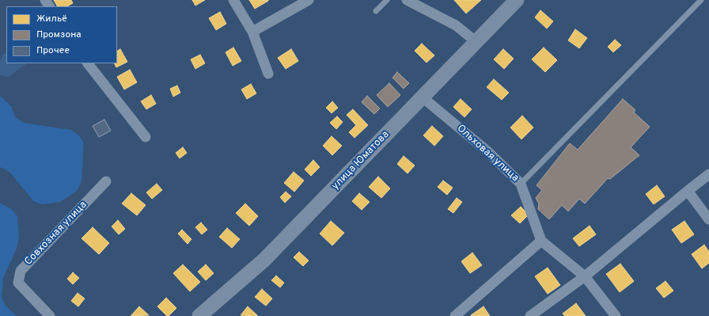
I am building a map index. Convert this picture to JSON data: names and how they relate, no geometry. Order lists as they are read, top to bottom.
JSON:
{
  "streets": {
    "main road": ["улица Юматова"],
    "street": ["Ольховая улица", "Совхозная улица"]
  },
  "crossings": [
    ["Ольховая улица", "улица Юматова"]
  ],
  "legend": ["Жильё", "Промзона", "Прочее"]
}
